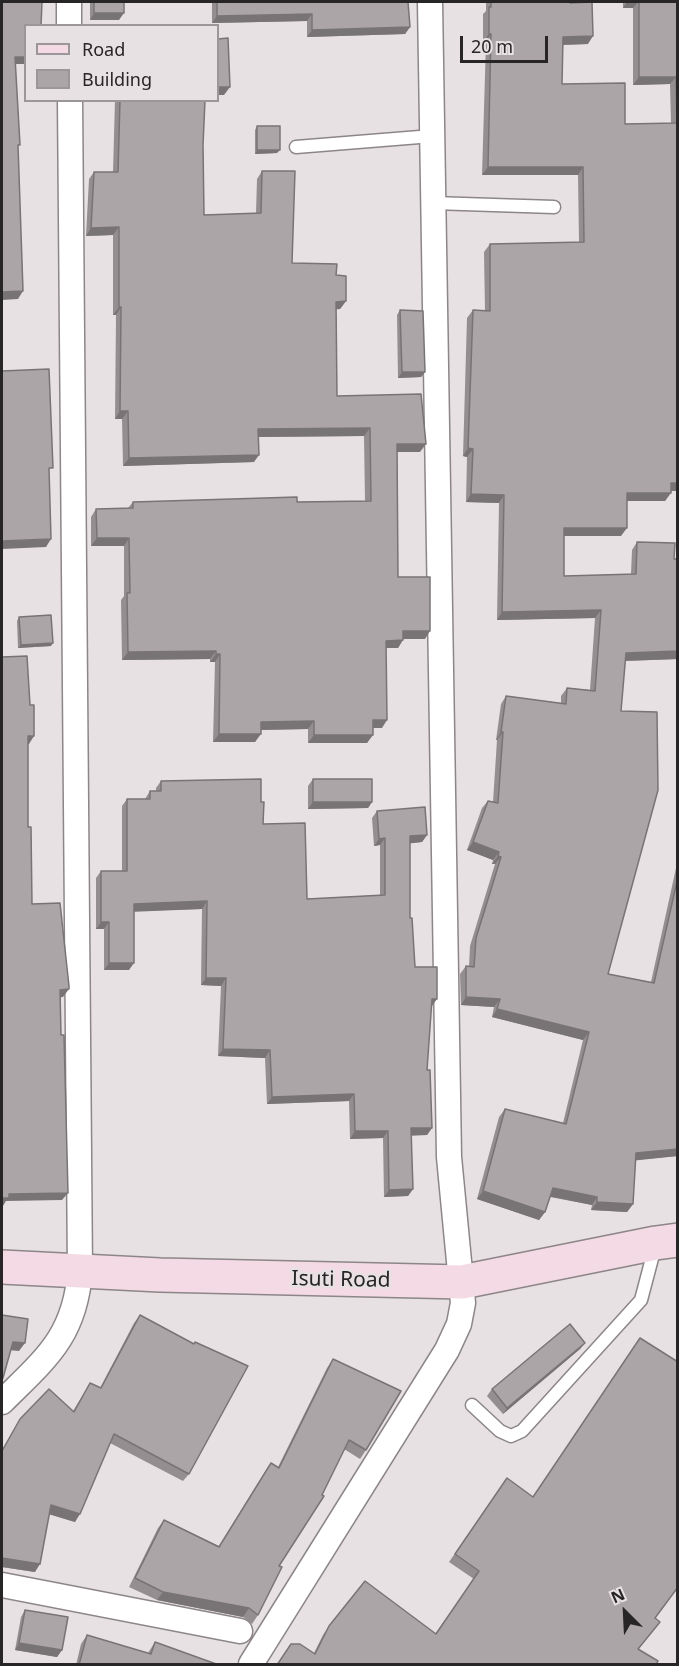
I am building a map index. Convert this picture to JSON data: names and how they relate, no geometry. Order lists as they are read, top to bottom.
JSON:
{
  "streets": {
    "street": ["Isuti Road"]
  },
  "legend": ["Road", "Building"],
  "scale_bar": "20 m",
  "north": "top left"
}
